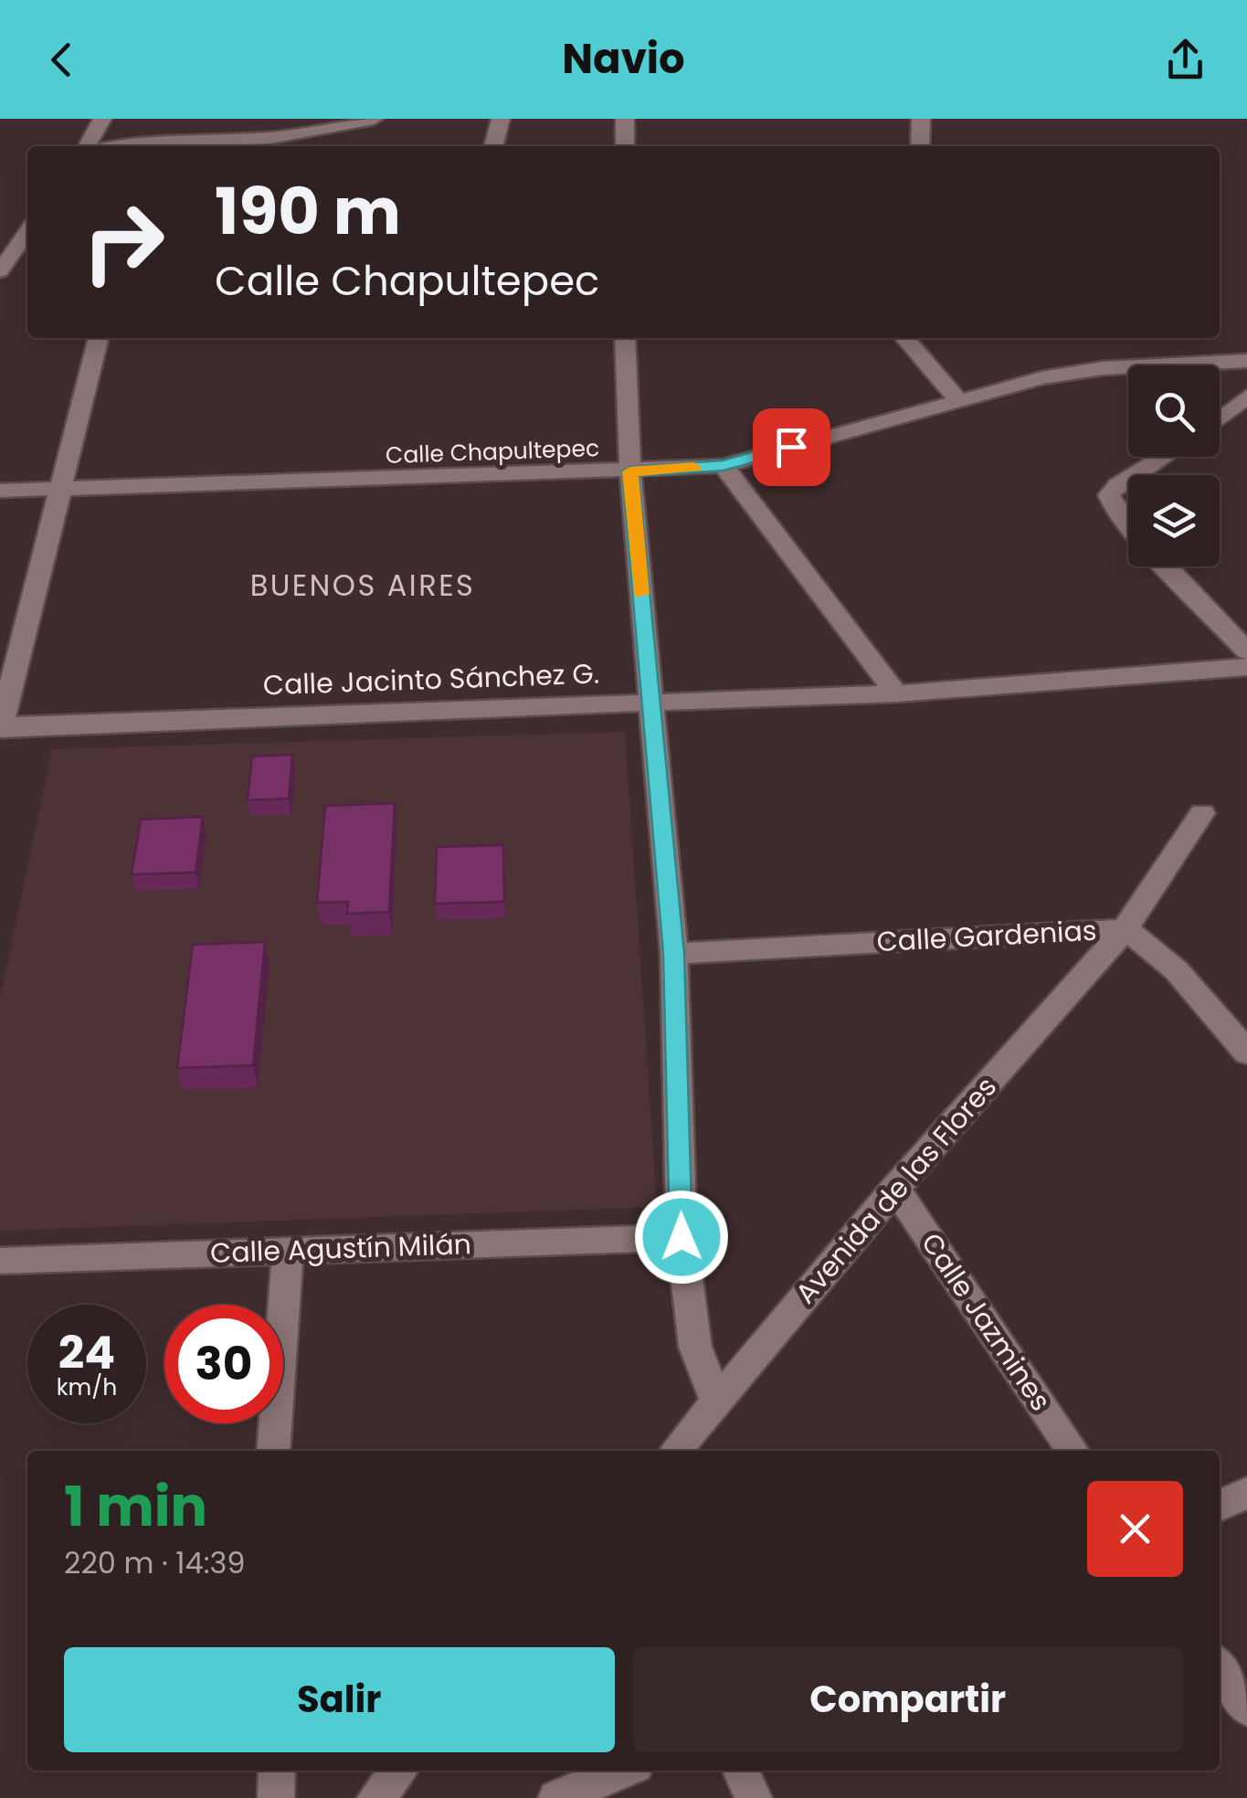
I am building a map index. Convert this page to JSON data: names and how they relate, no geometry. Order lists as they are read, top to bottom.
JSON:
{
  "streets": {
    "street": [
      "Calle Chapultepec",
      "Calle Jacinto Sánchez G.",
      "Calle Gardenias",
      "Avenida de las Flores",
      "Calle Agustín Milán",
      "Calle Jazmines"
    ]
  },
  "crossings": [
    ["Calle Gardenias", "Avenida de las Flores"],
    ["Avenida de las Flores", "Calle Jazmines"]
  ],
  "districts": ["BUENOS AIRES"],
  "page": {
    "header": "Navio",
    "turn": ["190 m", "Calle Chapultepec"],
    "speed": "24 km/h",
    "limit": "30",
    "heading": ["1 min", "220 m · 14:39"],
    "buttons": ["Salir", "Compartir"]
  }
}
